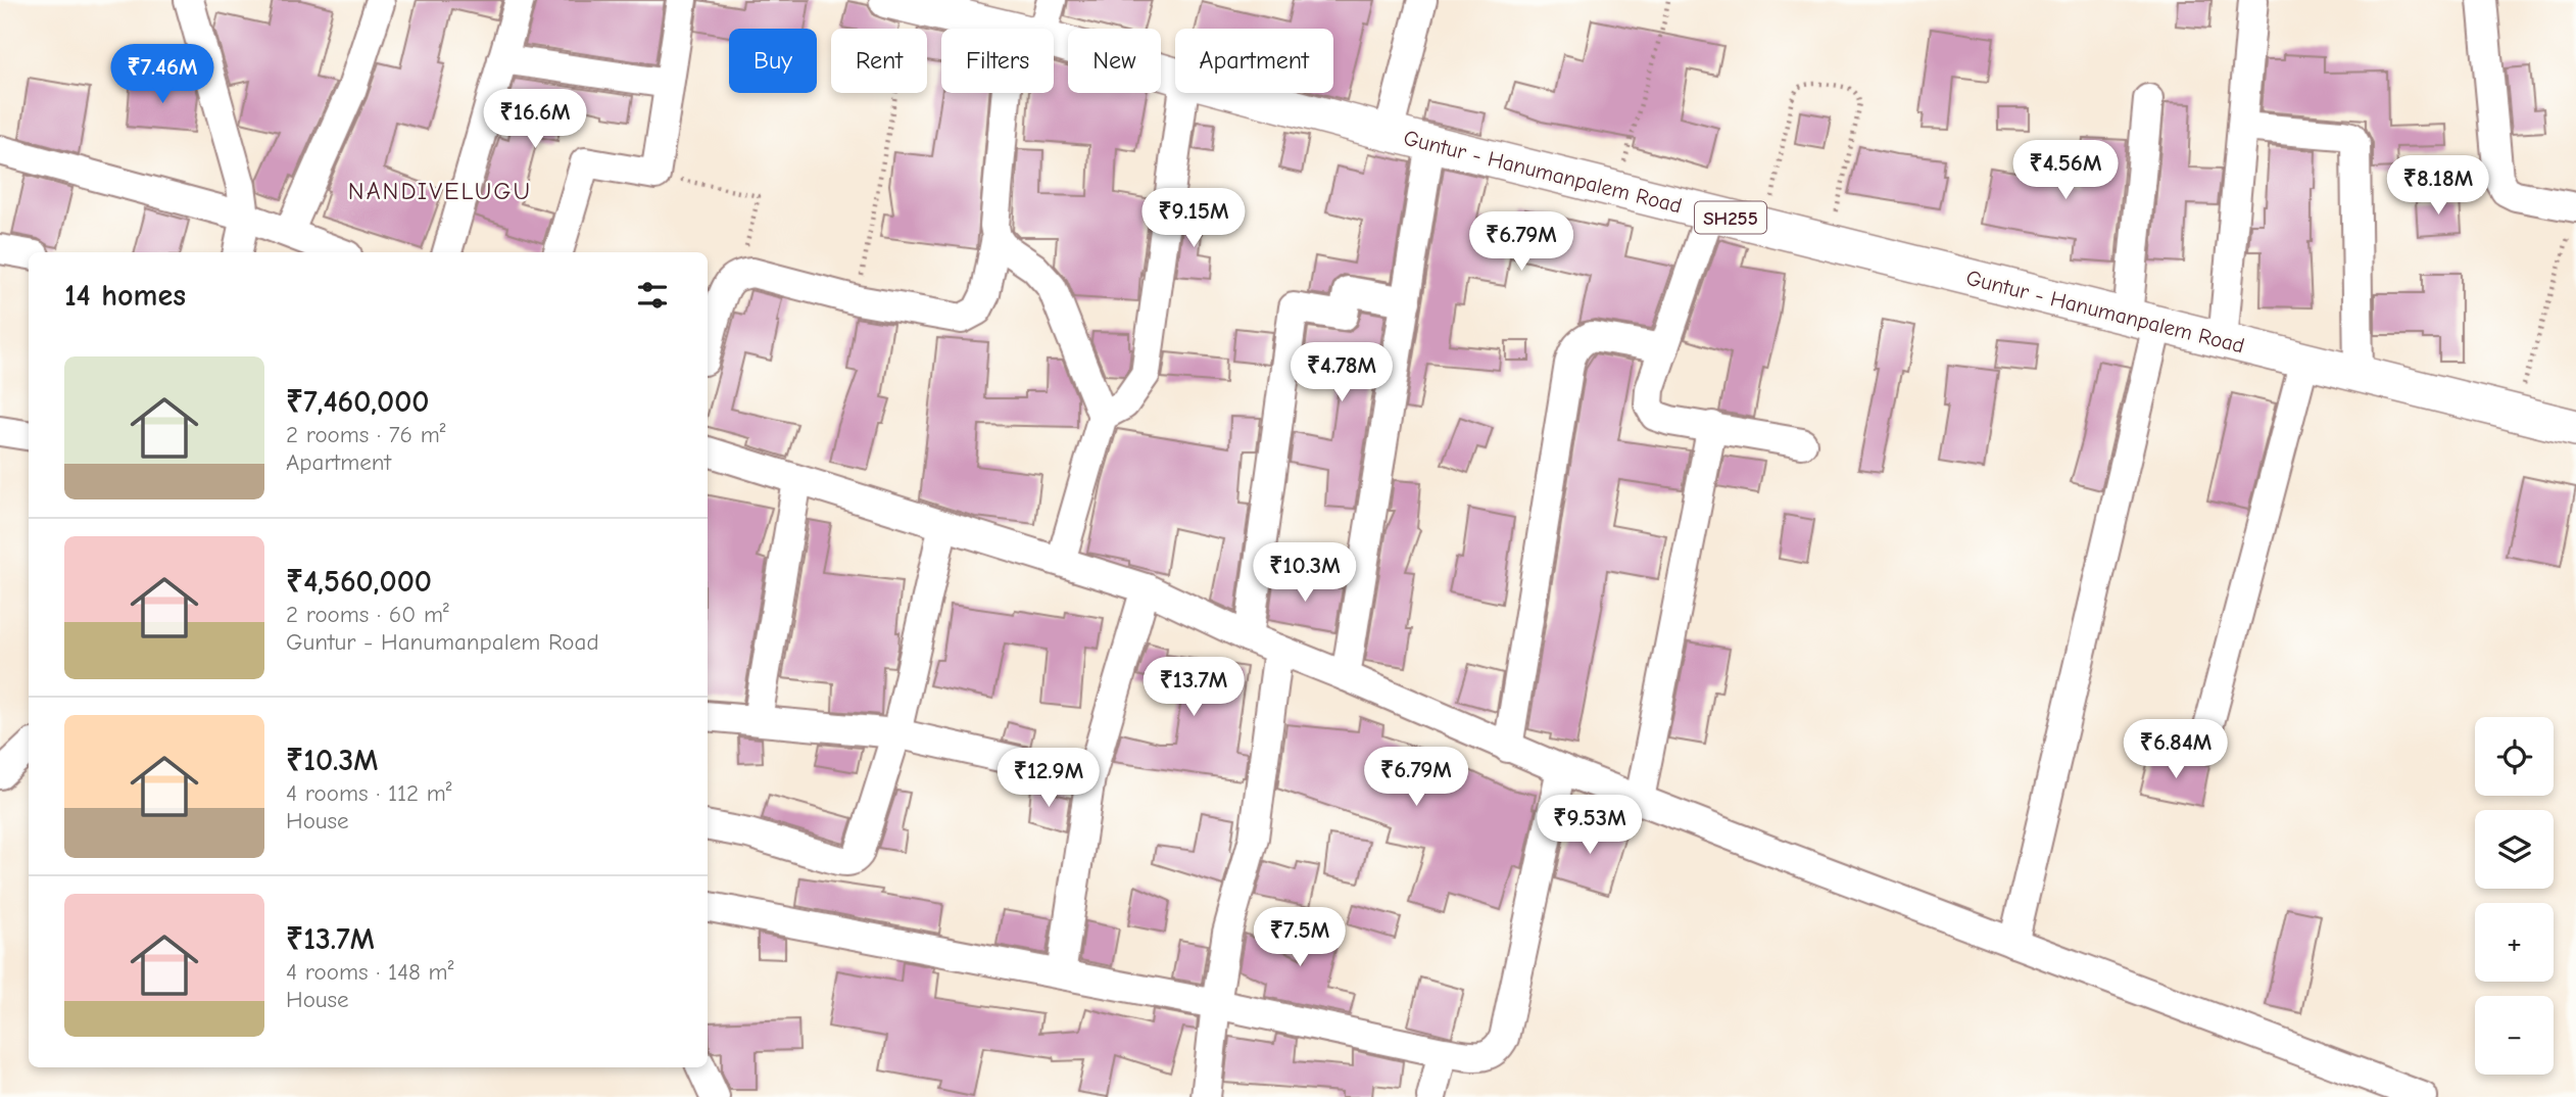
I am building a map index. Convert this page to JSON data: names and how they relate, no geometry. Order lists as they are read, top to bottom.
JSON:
{
  "streets": {
    "main road": ["Guntur - Hanumanpalem Road", "SH255"]
  },
  "districts": ["NANDIVELUGU"],
  "page": {
    "chip": [
      "Buy",
      "Rent",
      "Filters",
      "New",
      "Apartment"
    ],
    "price": [
      "₹7.46M",
      "₹16.6M",
      "₹4.56M",
      "₹8.18M",
      "₹9.15M",
      "₹6.79M",
      "₹4.78M",
      "₹10.3M",
      "₹13.7M",
      "₹6.84M",
      "₹6.79M",
      "₹12.9M",
      "₹9.53M",
      "₹7.5M"
    ],
    "heading": "14 homes",
    "list": [
      {
        "name": "₹7,460,000",
        "note": "2 rooms · 76 m² · Apartment"
      },
      {
        "name": "₹4,560,000",
        "note": "2 rooms · 60 m² · Guntur - Hanumanpalem Road"
      },
      {
        "name": "₹10.3M",
        "note": "4 rooms · 112 m² · House"
      },
      {
        "name": "₹13.7M",
        "note": "4 rooms · 148 m² · House"
      }
    ],
    "map_buttons": ["+", "−"]
  }
}
